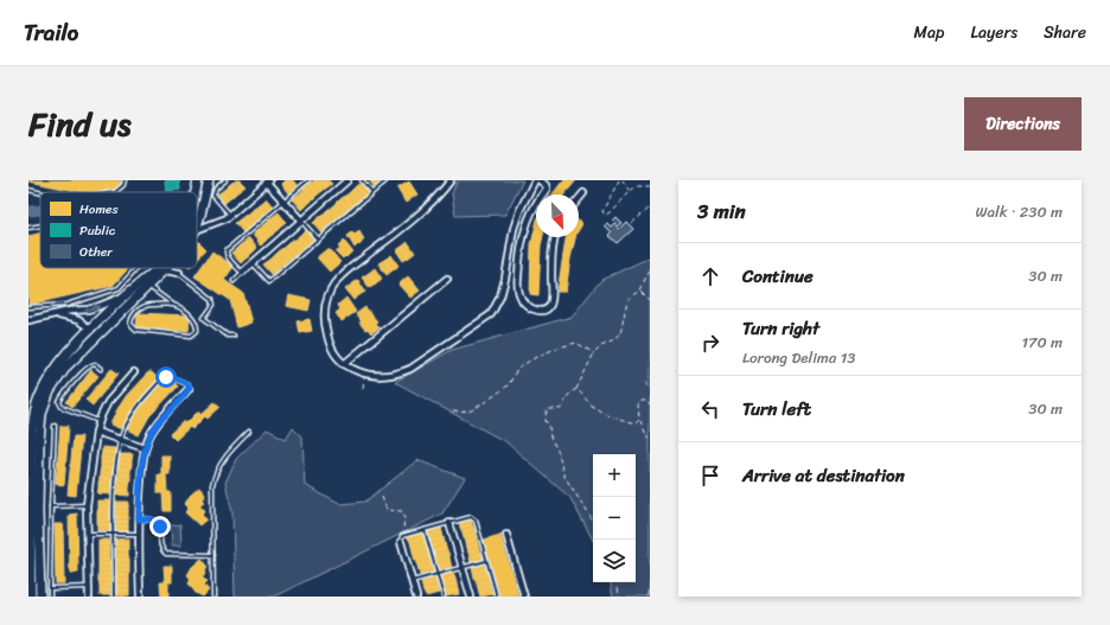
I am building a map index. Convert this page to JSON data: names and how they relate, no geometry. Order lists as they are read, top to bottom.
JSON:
{
  "legend": ["Homes", "Public", "Other"],
  "north": "bottom right",
  "page": {
    "header": "Trailo",
    "nav": ["Map", "Layers", "Share"],
    "title": "Find us",
    "buttons": "Directions",
    "heading": ["3 min", "Walk · 230 m"],
    "list": [
      ["Continue", "30 m"],
      ["Turn right", "Lorong Delima 13", "170 m"],
      ["Turn left", "30 m"],
      "Arrive at destination"
    ],
    "map_buttons": ["+", "−"]
  }
}
